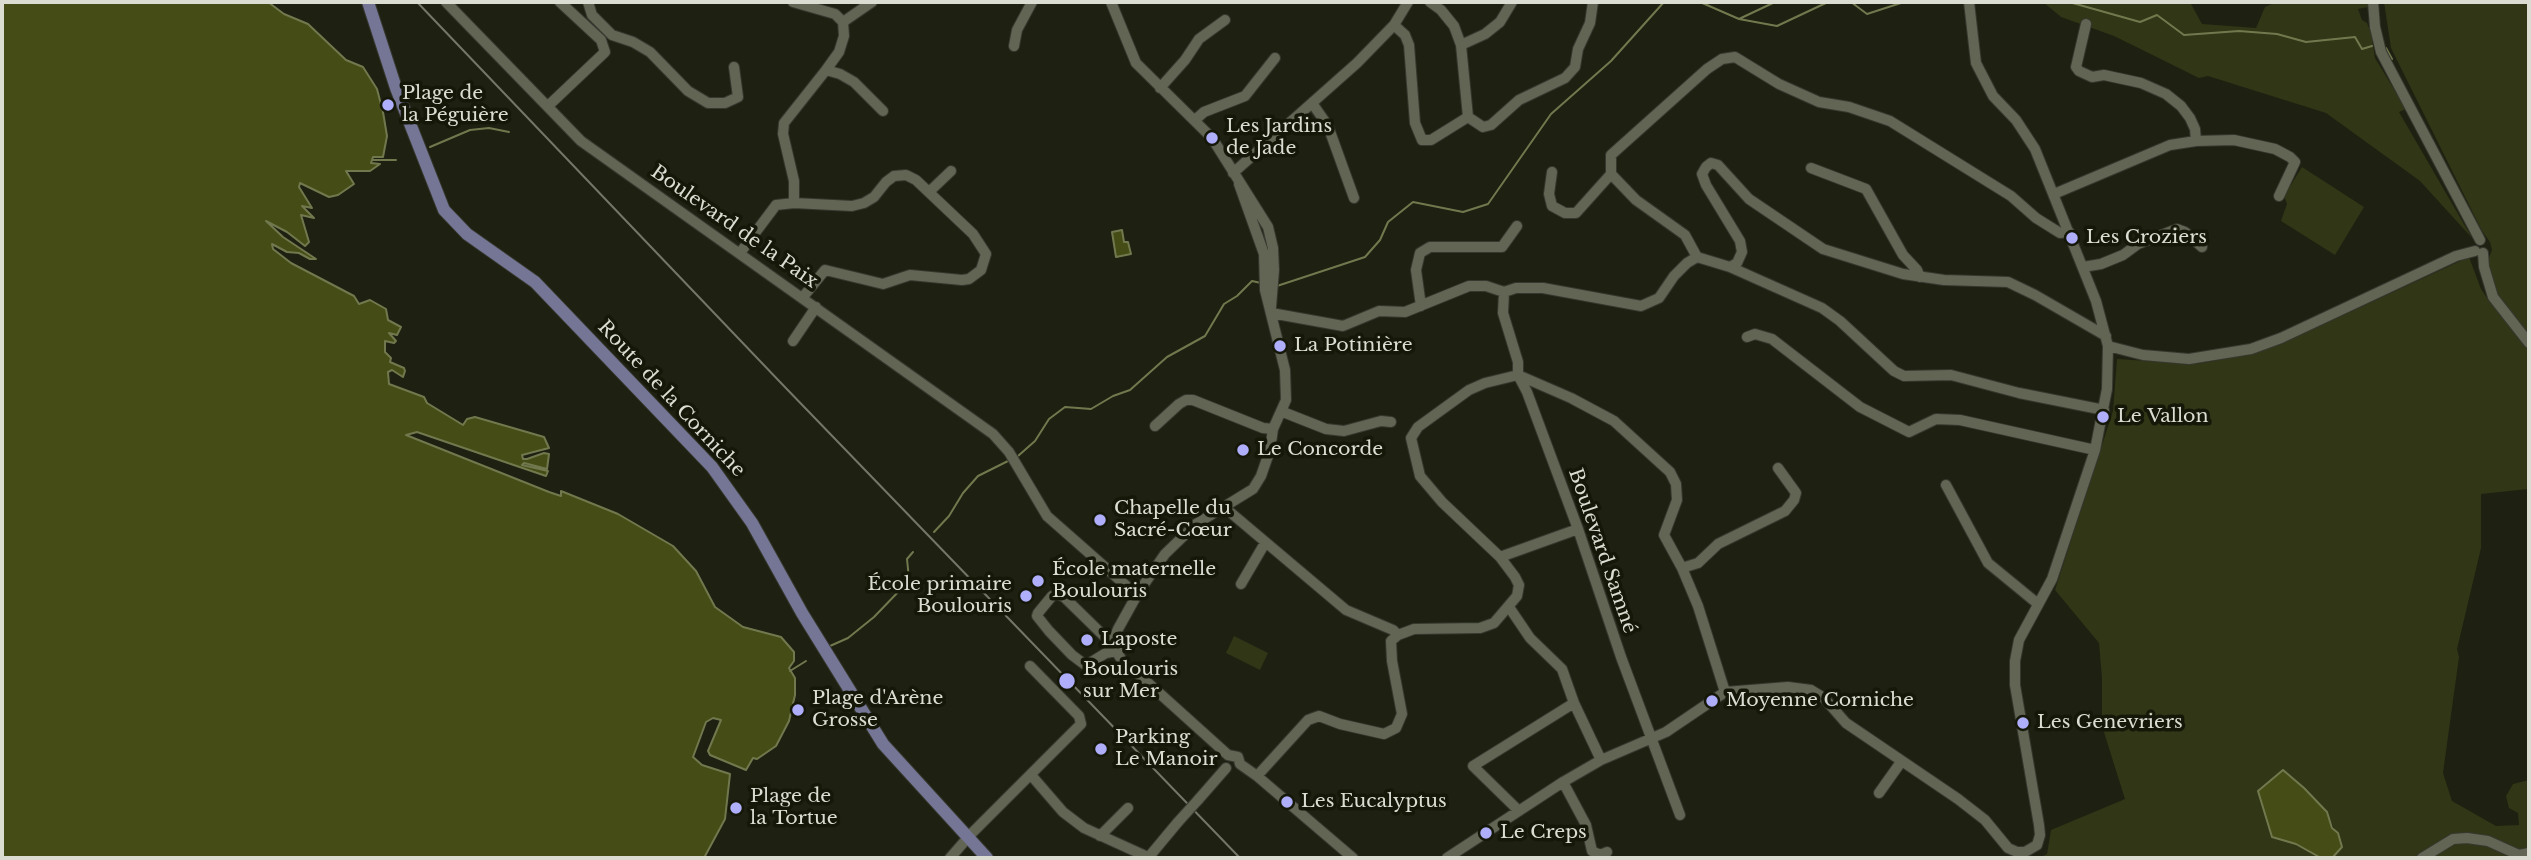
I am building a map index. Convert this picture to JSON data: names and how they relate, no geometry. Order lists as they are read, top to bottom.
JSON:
{
  "streets": {
    "main road": ["Route de la Corniche"],
    "street": ["Boulevard de la Paix", "Boulevard Samné"]
  },
  "places": [
    "Plage de la Péguière",
    "Les Jardins de Jade",
    "Les Croziers",
    "La Potinière",
    "Le Vallon",
    "Le Concorde",
    "Chapelle du Sacré-Cœur",
    "École maternelle Boulouris",
    "École primaire Boulouris",
    "Laposte",
    "Boulouris sur Mer",
    "Moyenne Corniche",
    "Plage d'Arène Grosse",
    "Les Genevriers",
    "Parking Le Manoir",
    "Les Eucalyptus",
    "Plage de la Tortue",
    "Le Creps"
  ]
}
